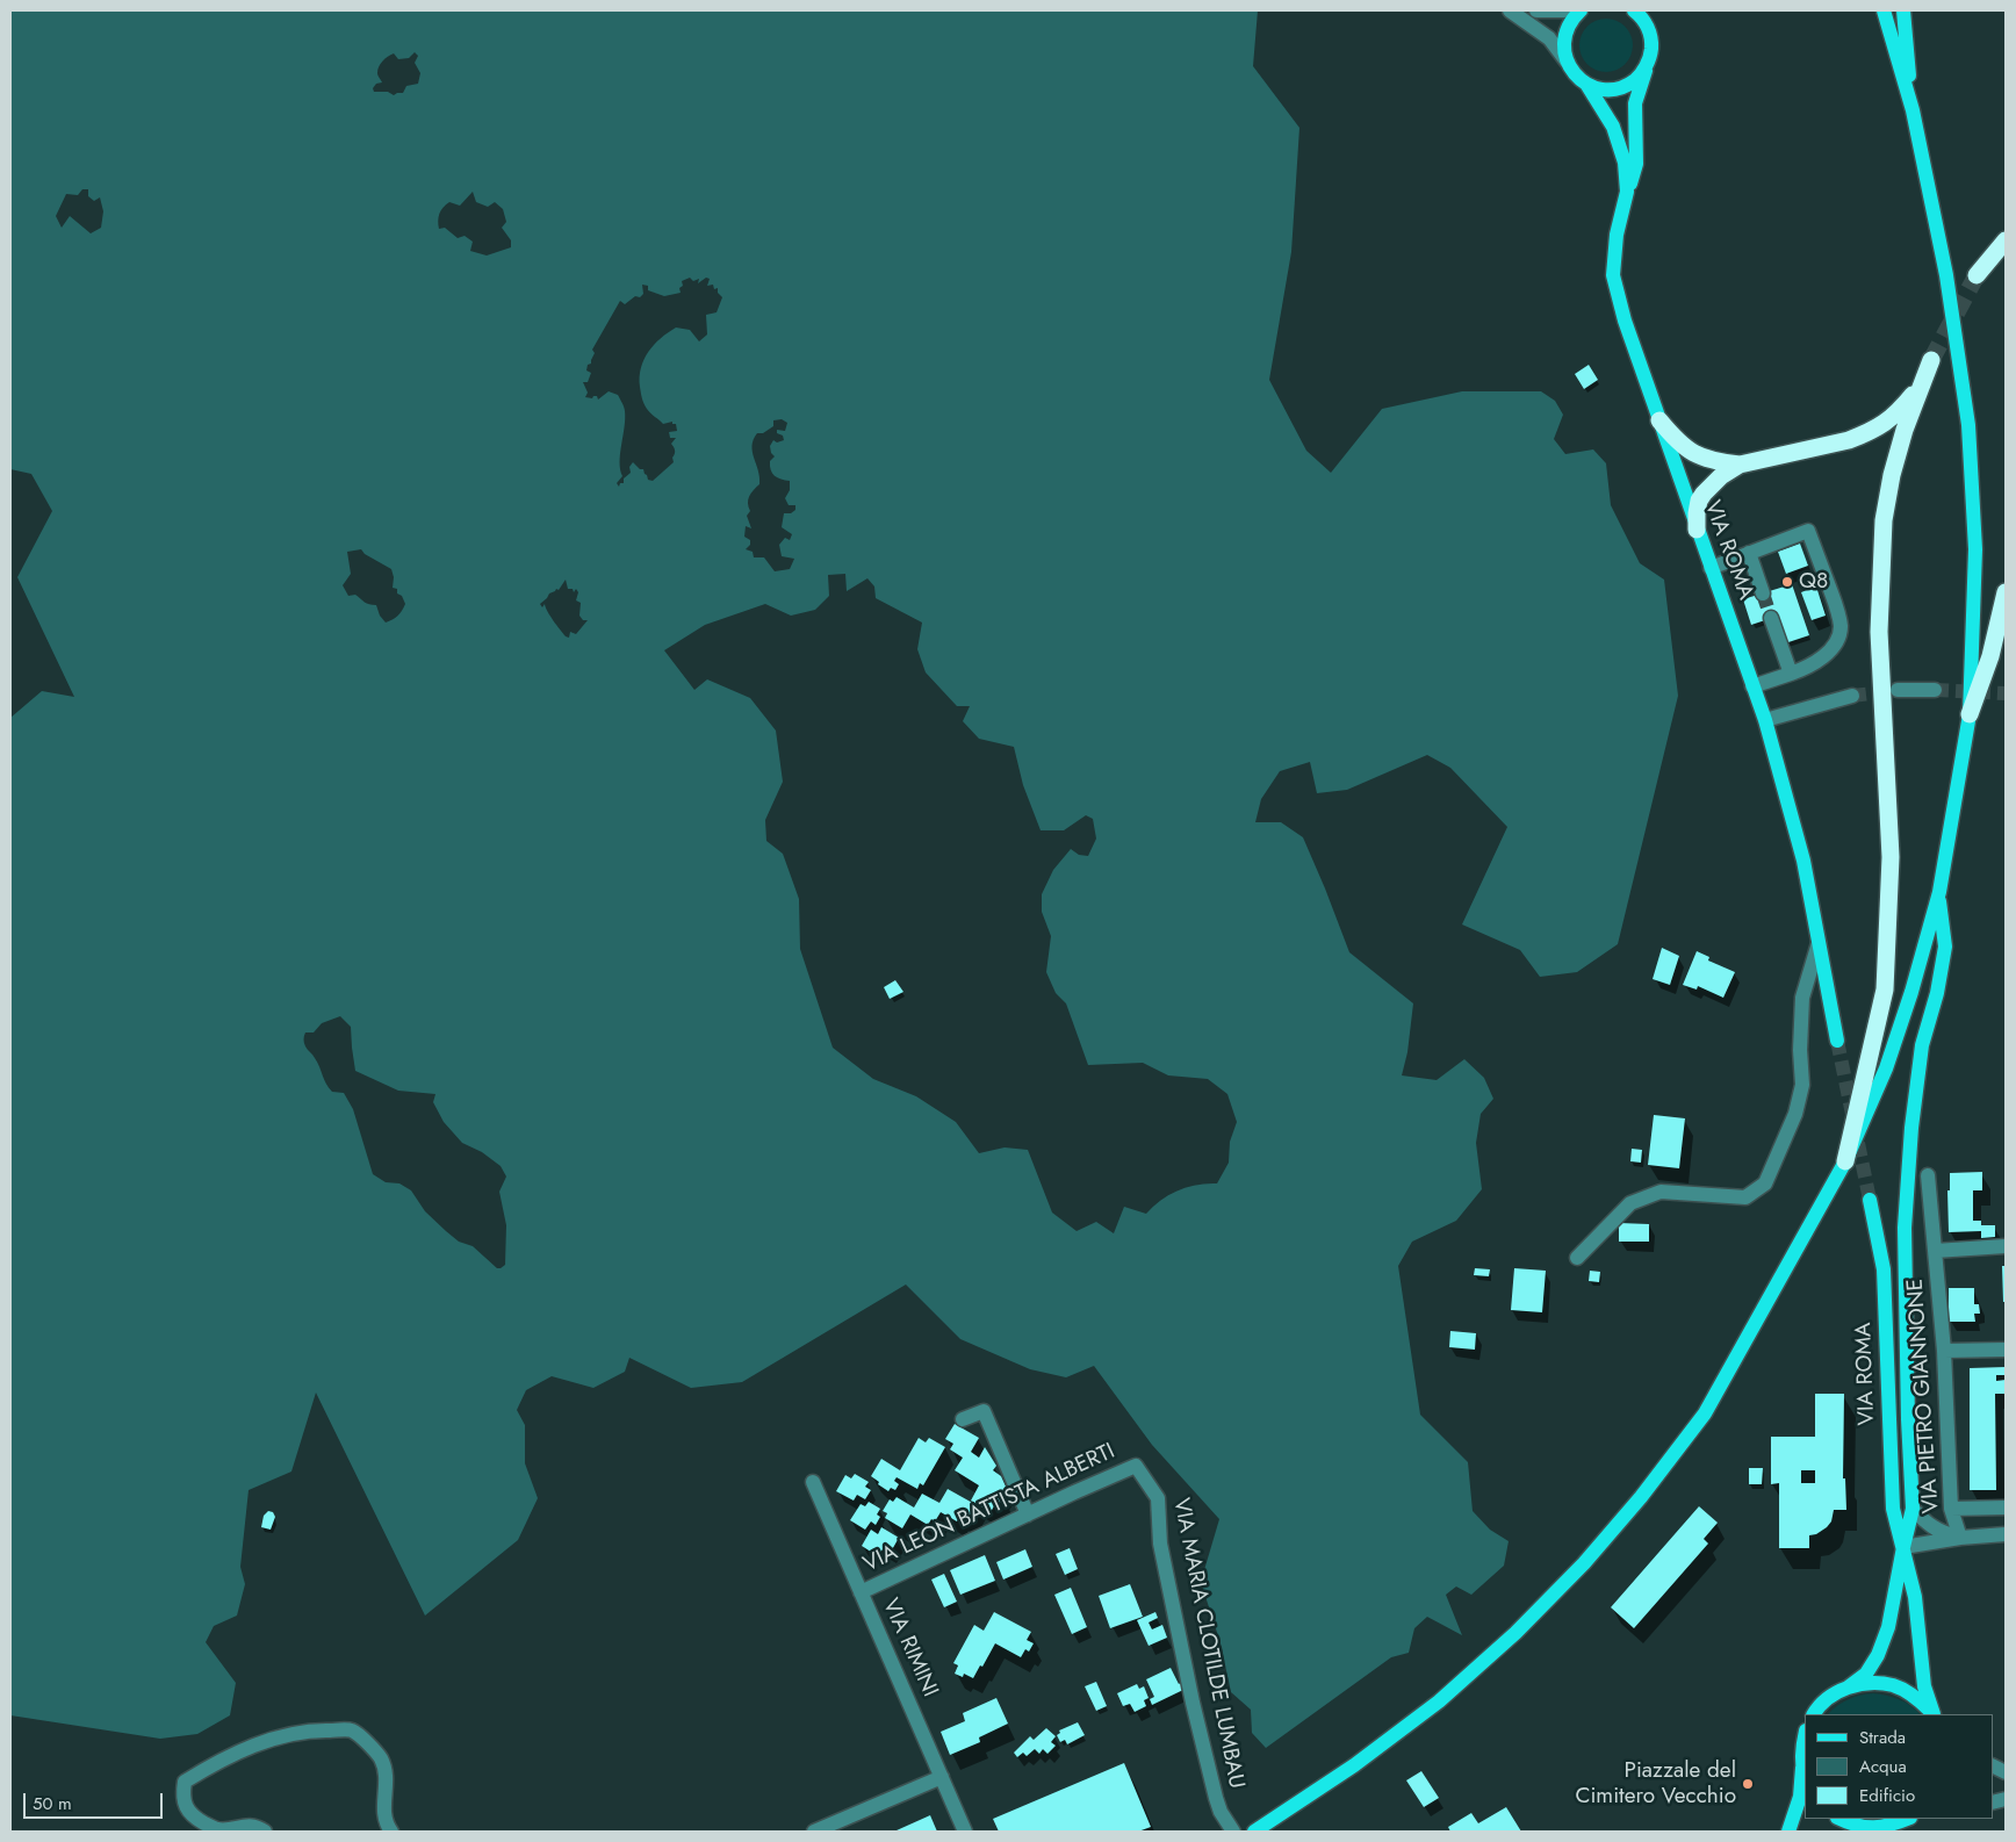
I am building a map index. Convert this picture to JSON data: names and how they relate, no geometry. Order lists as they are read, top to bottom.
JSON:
{
  "streets": {
    "main road": ["VIA ROMA"],
    "street": [
      "VIA PIETRO GIANNONE",
      "VIA LEON BATTISTA ALBERTI",
      "VIA MARIA CLOTILDE LUMBAU",
      "VIA RIMINI"
    ]
  },
  "crossings": [
    ["VIA LEON BATTISTA ALBERTI", "VIA MARIA CLOTILDE LUMBAU"],
    ["VIA LEON BATTISTA ALBERTI", "VIA RIMINI"]
  ],
  "places": ["Q8", "Piazzale del Cimitero Vecchio"],
  "legend": ["Strada", "Acqua", "Edificio"],
  "scale_bar": "50 m"
}
